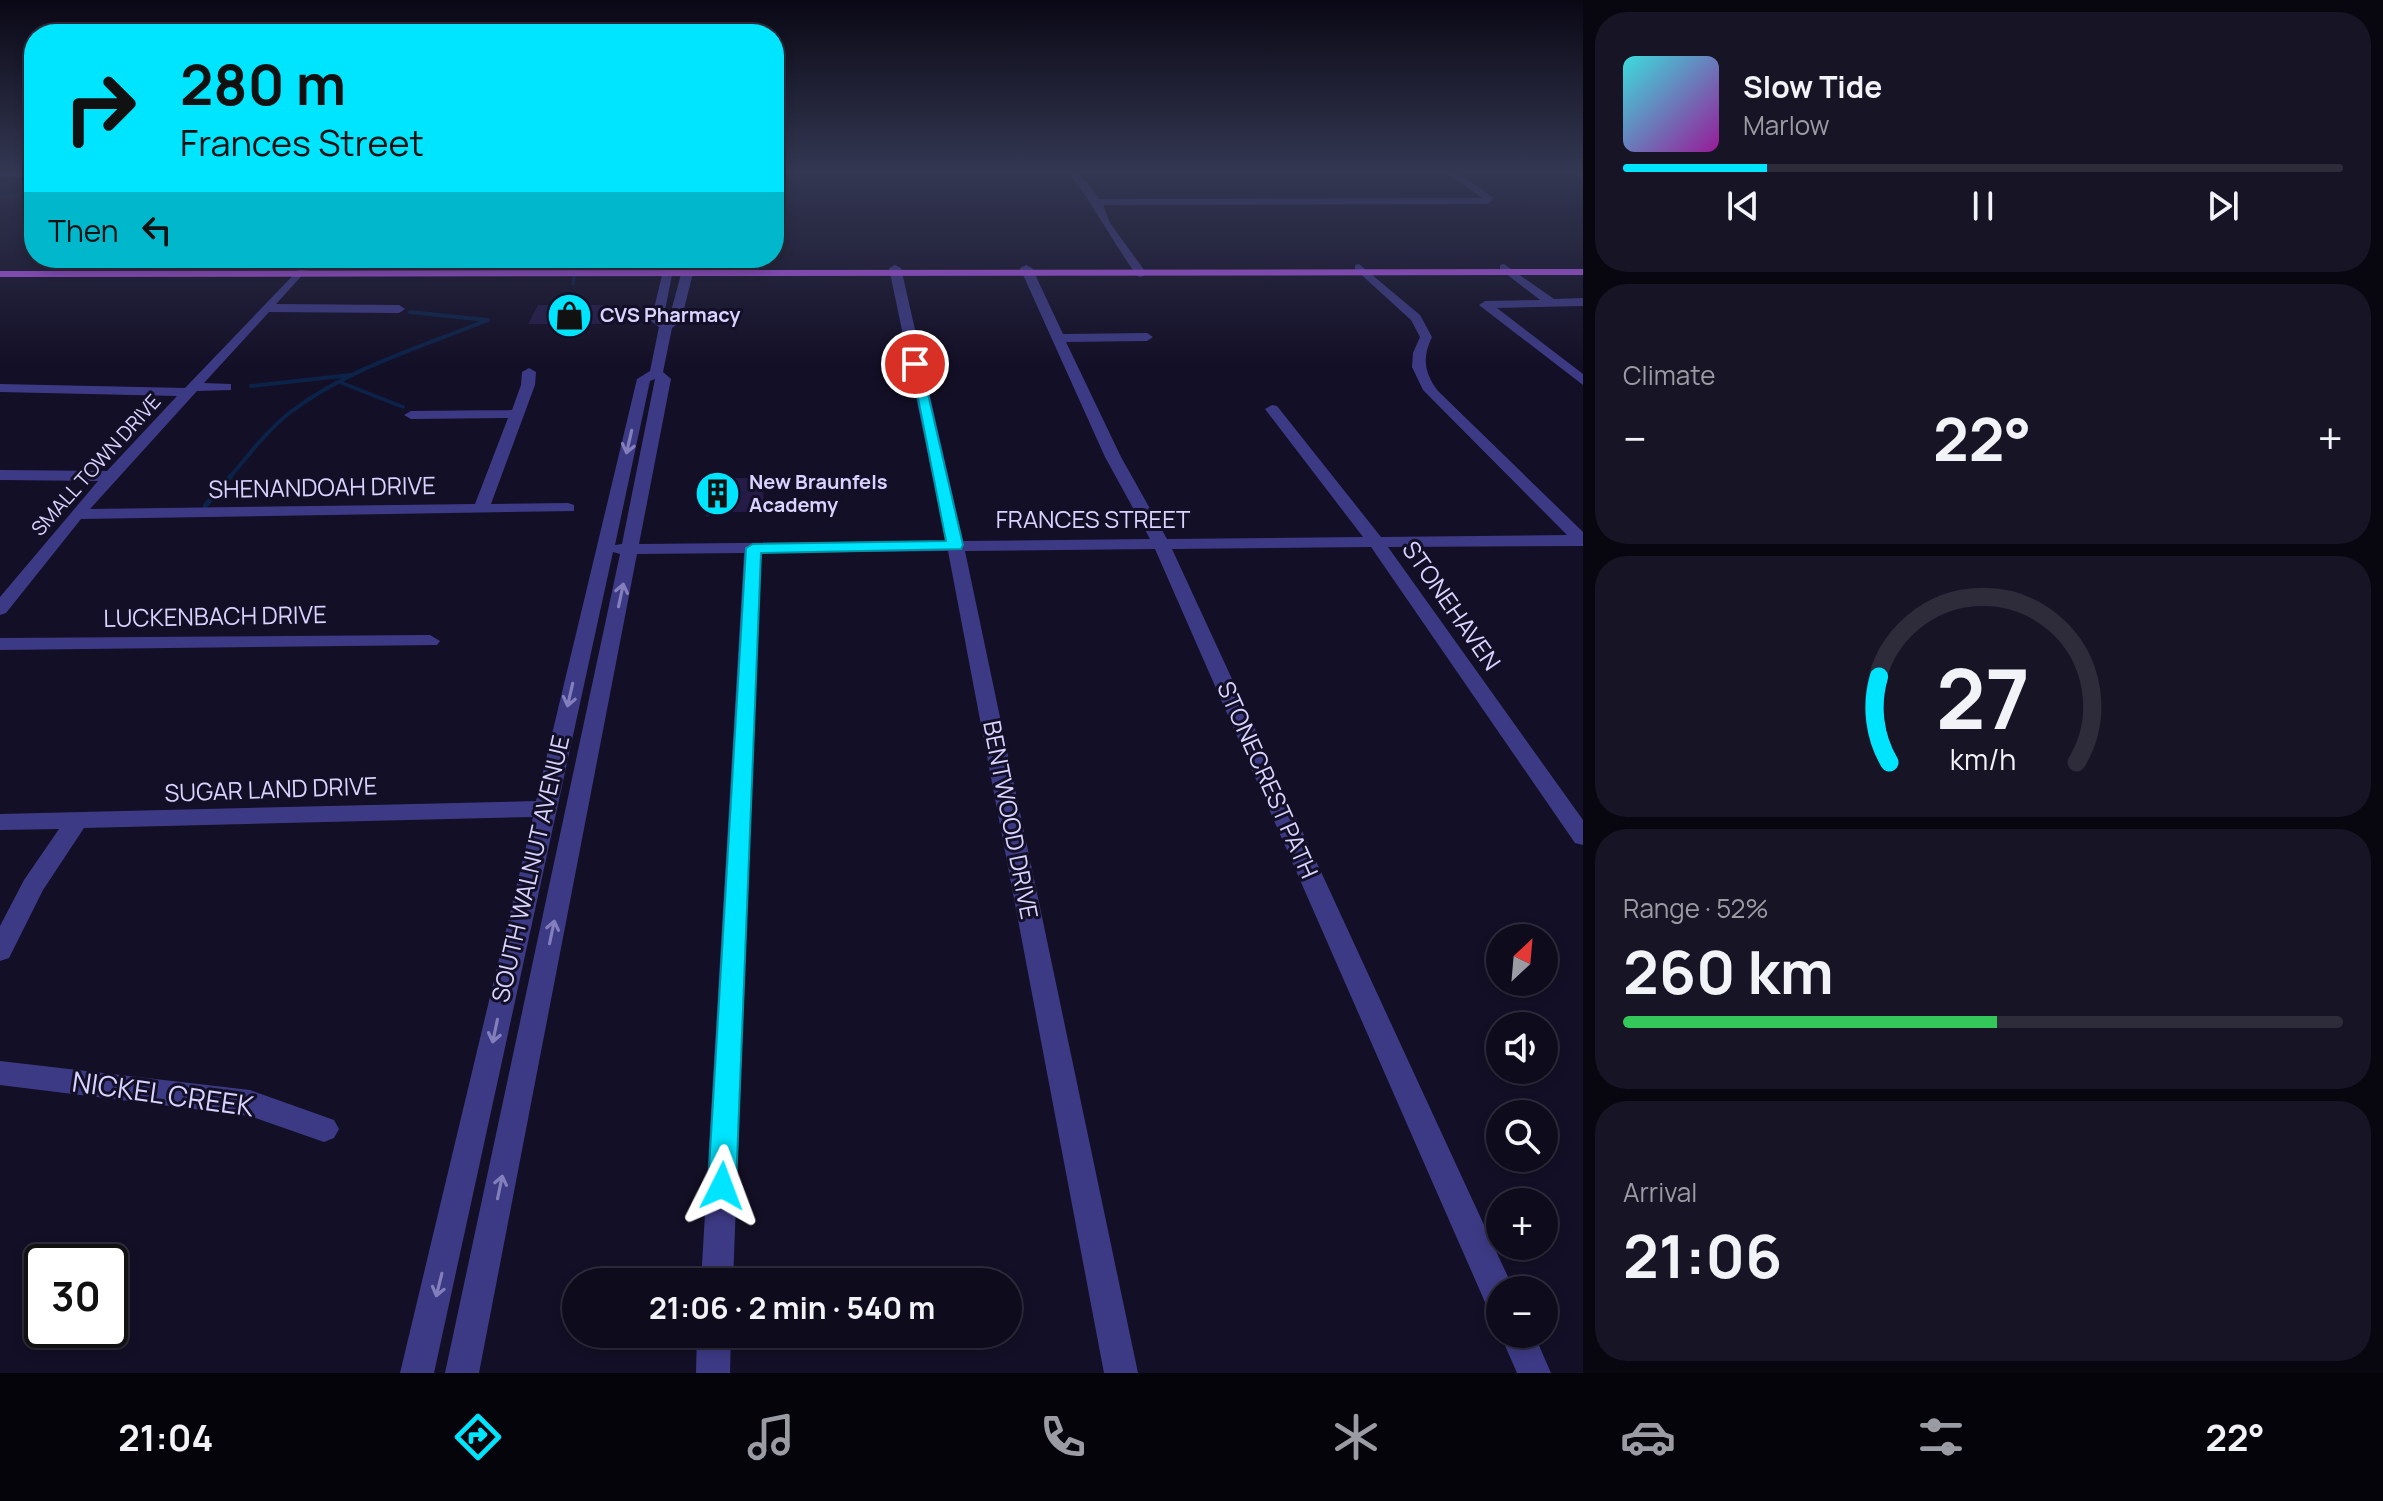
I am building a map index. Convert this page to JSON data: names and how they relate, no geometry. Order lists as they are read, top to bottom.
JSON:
{
  "streets": {
    "street": [
      "SMALL TOWN DRIVE",
      "SHENANDOAH DRIVE",
      "FRANCES STREET",
      "STONEHAVEN",
      "LUCKENBACH DRIVE",
      "STONECREST PATH",
      "SUGAR LAND DRIVE",
      "BENTWOOD DRIVE",
      "SOUTH WALNUT AVENUE",
      "NICKEL CREEK"
    ]
  },
  "crossings": [
    ["SMALL TOWN DRIVE", "SHENANDOAH DRIVE"],
    ["FRANCES STREET", "STONEHAVEN"],
    ["FRANCES STREET", "STONECREST PATH"],
    ["FRANCES STREET", "BENTWOOD DRIVE"],
    ["FRANCES STREET", "SOUTH WALNUT AVENUE"],
    ["SUGAR LAND DRIVE", "SOUTH WALNUT AVENUE"]
  ],
  "places": {
    "shop": ["CVS Pharmacy"],
    "building": ["New Braunfels Academy"]
  },
  "north": "top right",
  "page": {
    "turn": ["280 m", "Frances Street"],
    "song": ["Slow Tide", "Marlow"],
    "then": "Then",
    "tile": [
      "Climate",
      ["Range · 52%", "260 km"],
      ["Arrival", "21:06"]
    ],
    "heat": ["−", "22°", "+"],
    "map_buttons": ["+", "−"],
    "limit": "30",
    "trip": "21:06 · 2 min · 540 m",
    "tabs": ["21:04", "22°"],
    "gauge": ["27", "km/h"]
  }
}
